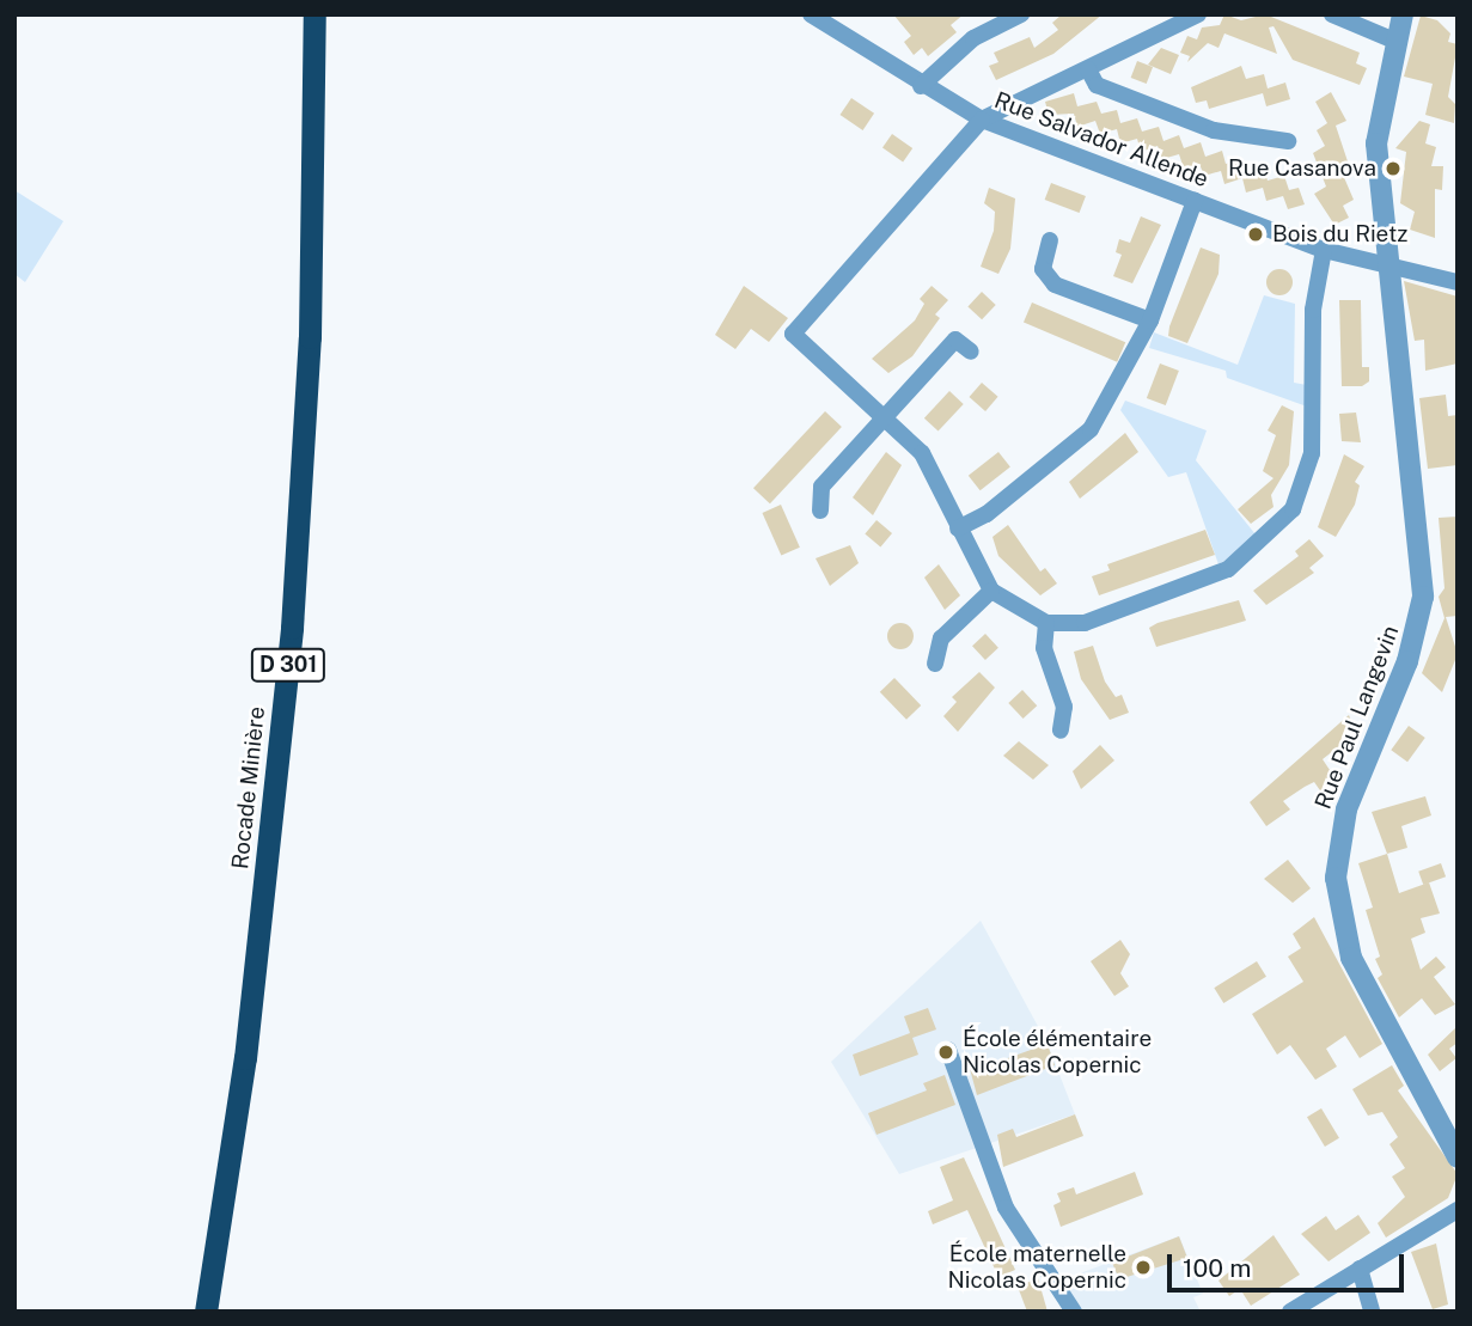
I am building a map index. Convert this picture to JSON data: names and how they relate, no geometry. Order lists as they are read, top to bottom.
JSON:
{
  "streets": {
    "highway": ["D 301", "Rocade Minière"],
    "street": ["Rue Salvador Allende", "Rue Paul Langevin"]
  },
  "crossings": [
    ["Rue Salvador Allende", "Rue Paul Langevin"]
  ],
  "places": [
    "Rue Casanova",
    "Bois du Rietz",
    "École élémentaire Nicolas Copernic",
    "École maternelle Nicolas Copernic"
  ],
  "scale_bar": "100 m"
}
